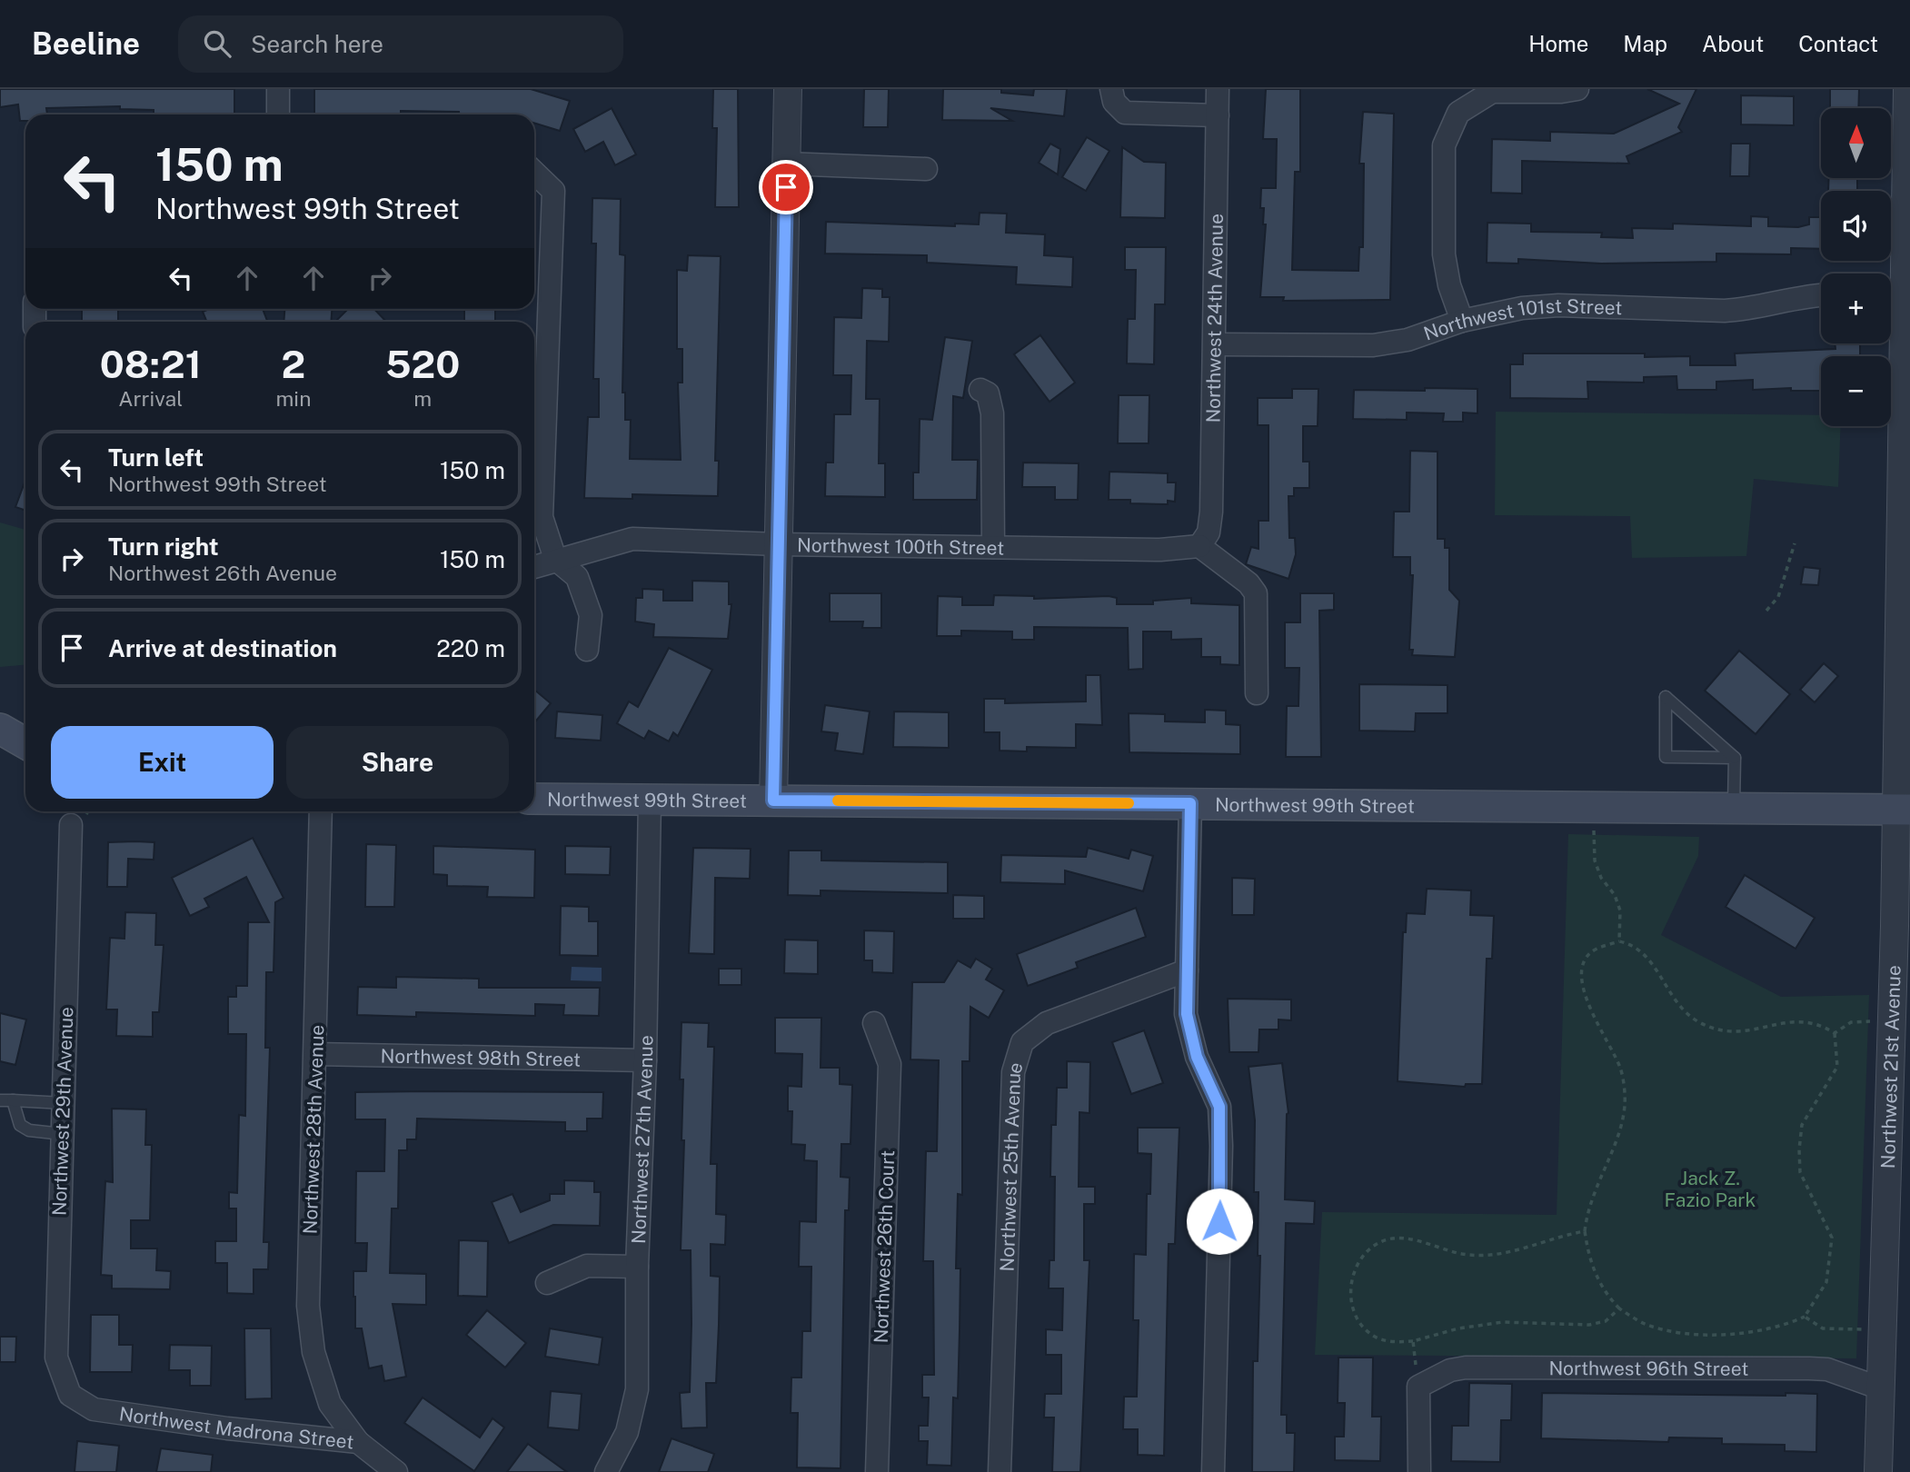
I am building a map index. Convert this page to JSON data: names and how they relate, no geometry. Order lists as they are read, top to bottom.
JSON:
{
  "streets": {
    "main road": ["Northwest 99th Street"],
    "street": [
      "Northwest 24th Avenue",
      "Northwest 101st Street",
      "Northwest 100th Street",
      "Northwest 98th Street",
      "Northwest 21st Avenue",
      "Northwest 29th Avenue",
      "Northwest 28th Avenue",
      "Northwest 27th Avenue",
      "Northwest 25th Avenue",
      "Northwest 26th Court",
      "Northwest 96th Street",
      "Northwest Madrona Street"
    ]
  },
  "crossings": [
    ["Northwest 24th Avenue", "Northwest 101st Street"],
    ["Northwest 24th Avenue", "Northwest 100th Street"],
    ["Northwest 99th Street", "Northwest 21st Avenue"],
    ["Northwest 99th Street", "Northwest 27th Avenue"],
    ["Northwest 98th Street", "Northwest 28th Avenue"],
    ["Northwest 98th Street", "Northwest 27th Avenue"],
    ["Northwest 21st Avenue", "Northwest 96th Street"],
    ["Northwest 29th Avenue", "Northwest Madrona Street"],
    ["Northwest 28th Avenue", "Northwest Madrona Street"]
  ],
  "parks": ["Jack Z. Fazio Park"],
  "north": "top",
  "page": {
    "header": "Beeline",
    "search": "Search here",
    "nav": [
      "Home",
      "Map",
      "About",
      "Contact"
    ],
    "map_buttons": ["+", "−"],
    "turn": ["150 m", "Northwest 99th Street"],
    "eta": [
      "08:21",
      "Arrival",
      "2",
      "min",
      "520",
      "m"
    ],
    "list": [
      {
        "name": "Turn left",
        "note": "Northwest 99th Street",
        "value": "150 m"
      },
      {
        "name": "Turn right",
        "note": "Northwest 26th Avenue",
        "value": "150 m"
      },
      {
        "name": "Arrive at destination",
        "value": "220 m"
      }
    ],
    "buttons": ["Exit", "Share"]
  }
}
